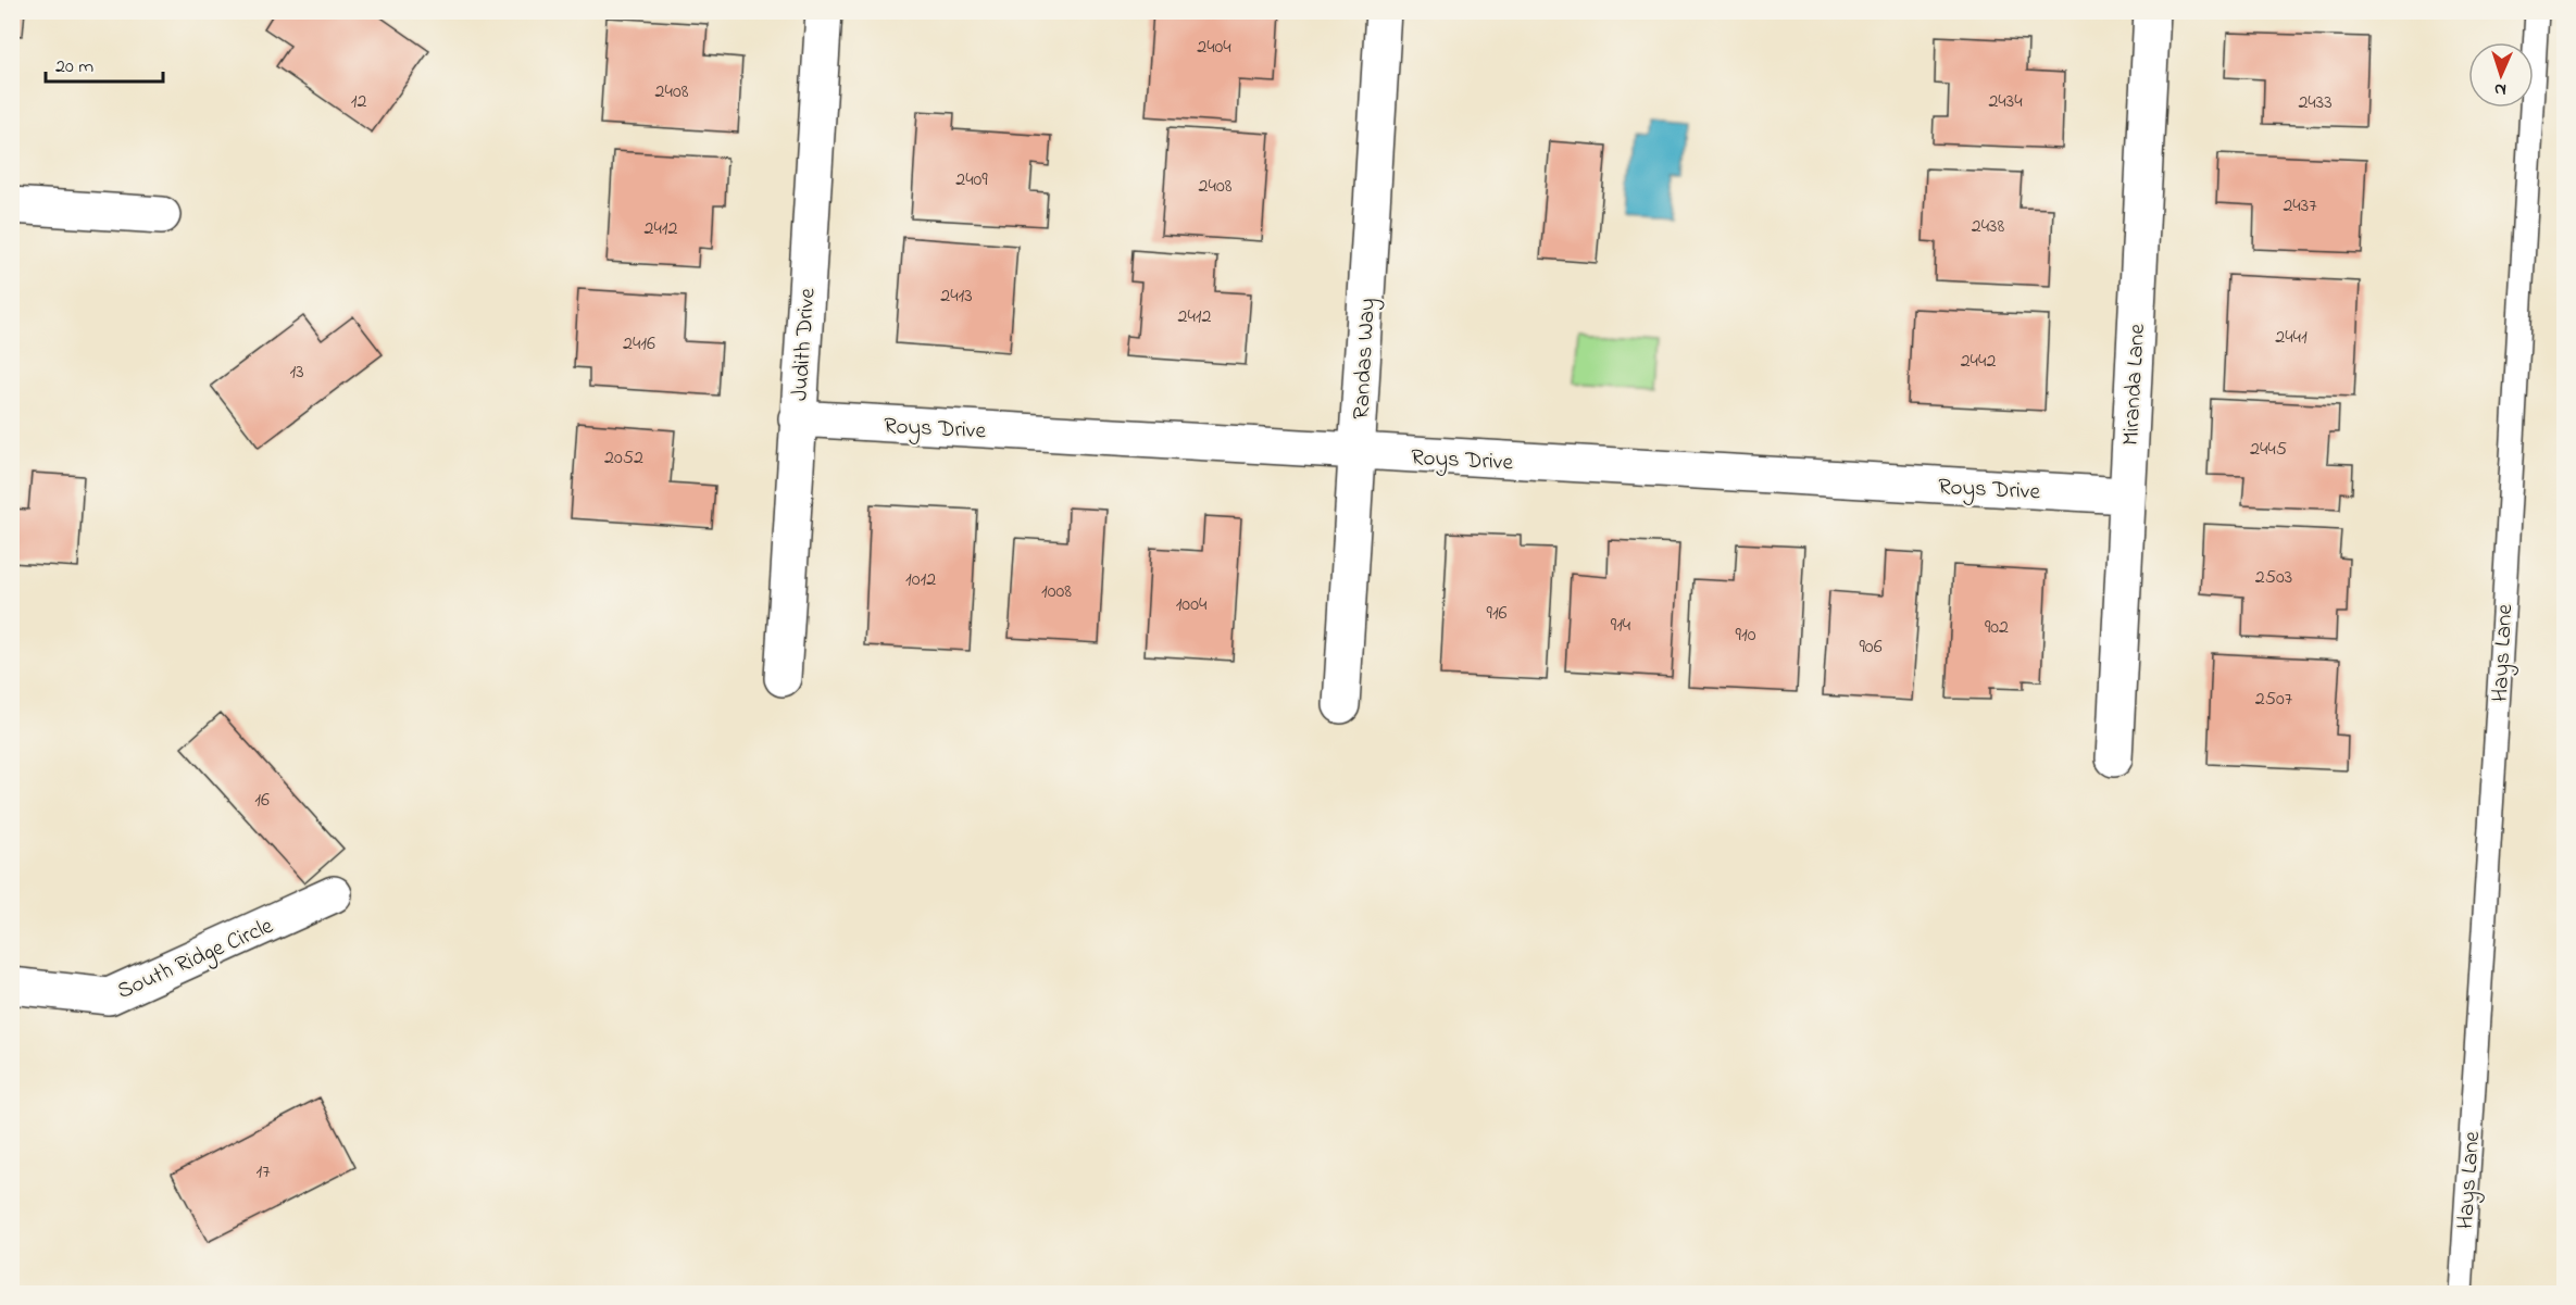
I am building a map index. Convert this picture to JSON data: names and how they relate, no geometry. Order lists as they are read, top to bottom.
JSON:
{
  "streets": {
    "street": [
      "Judith Drive",
      "Randas Way",
      "Miranda Lane",
      "Roys Drive",
      "South Ridge Circle"
    ],
    "lane": ["Hays Lane"]
  },
  "crossings": [
    ["Judith Drive", "Roys Drive"],
    ["Randas Way", "Roys Drive"],
    ["Miranda Lane", "Roys Drive"]
  ],
  "house_numbers": [
    "2404",
    "2408",
    "12",
    "2434",
    "2433",
    "2409",
    "2408",
    "2437",
    "2438",
    "2412",
    "2413",
    "2412",
    "2441",
    "2416",
    "2442",
    "13",
    "2445",
    "2052",
    "2503",
    "1012",
    "1008",
    "1004",
    "916",
    "914",
    "902",
    "910",
    "906",
    "2507",
    "16",
    "17"
  ],
  "scale_bar": "20 m",
  "north": "bottom"
}
